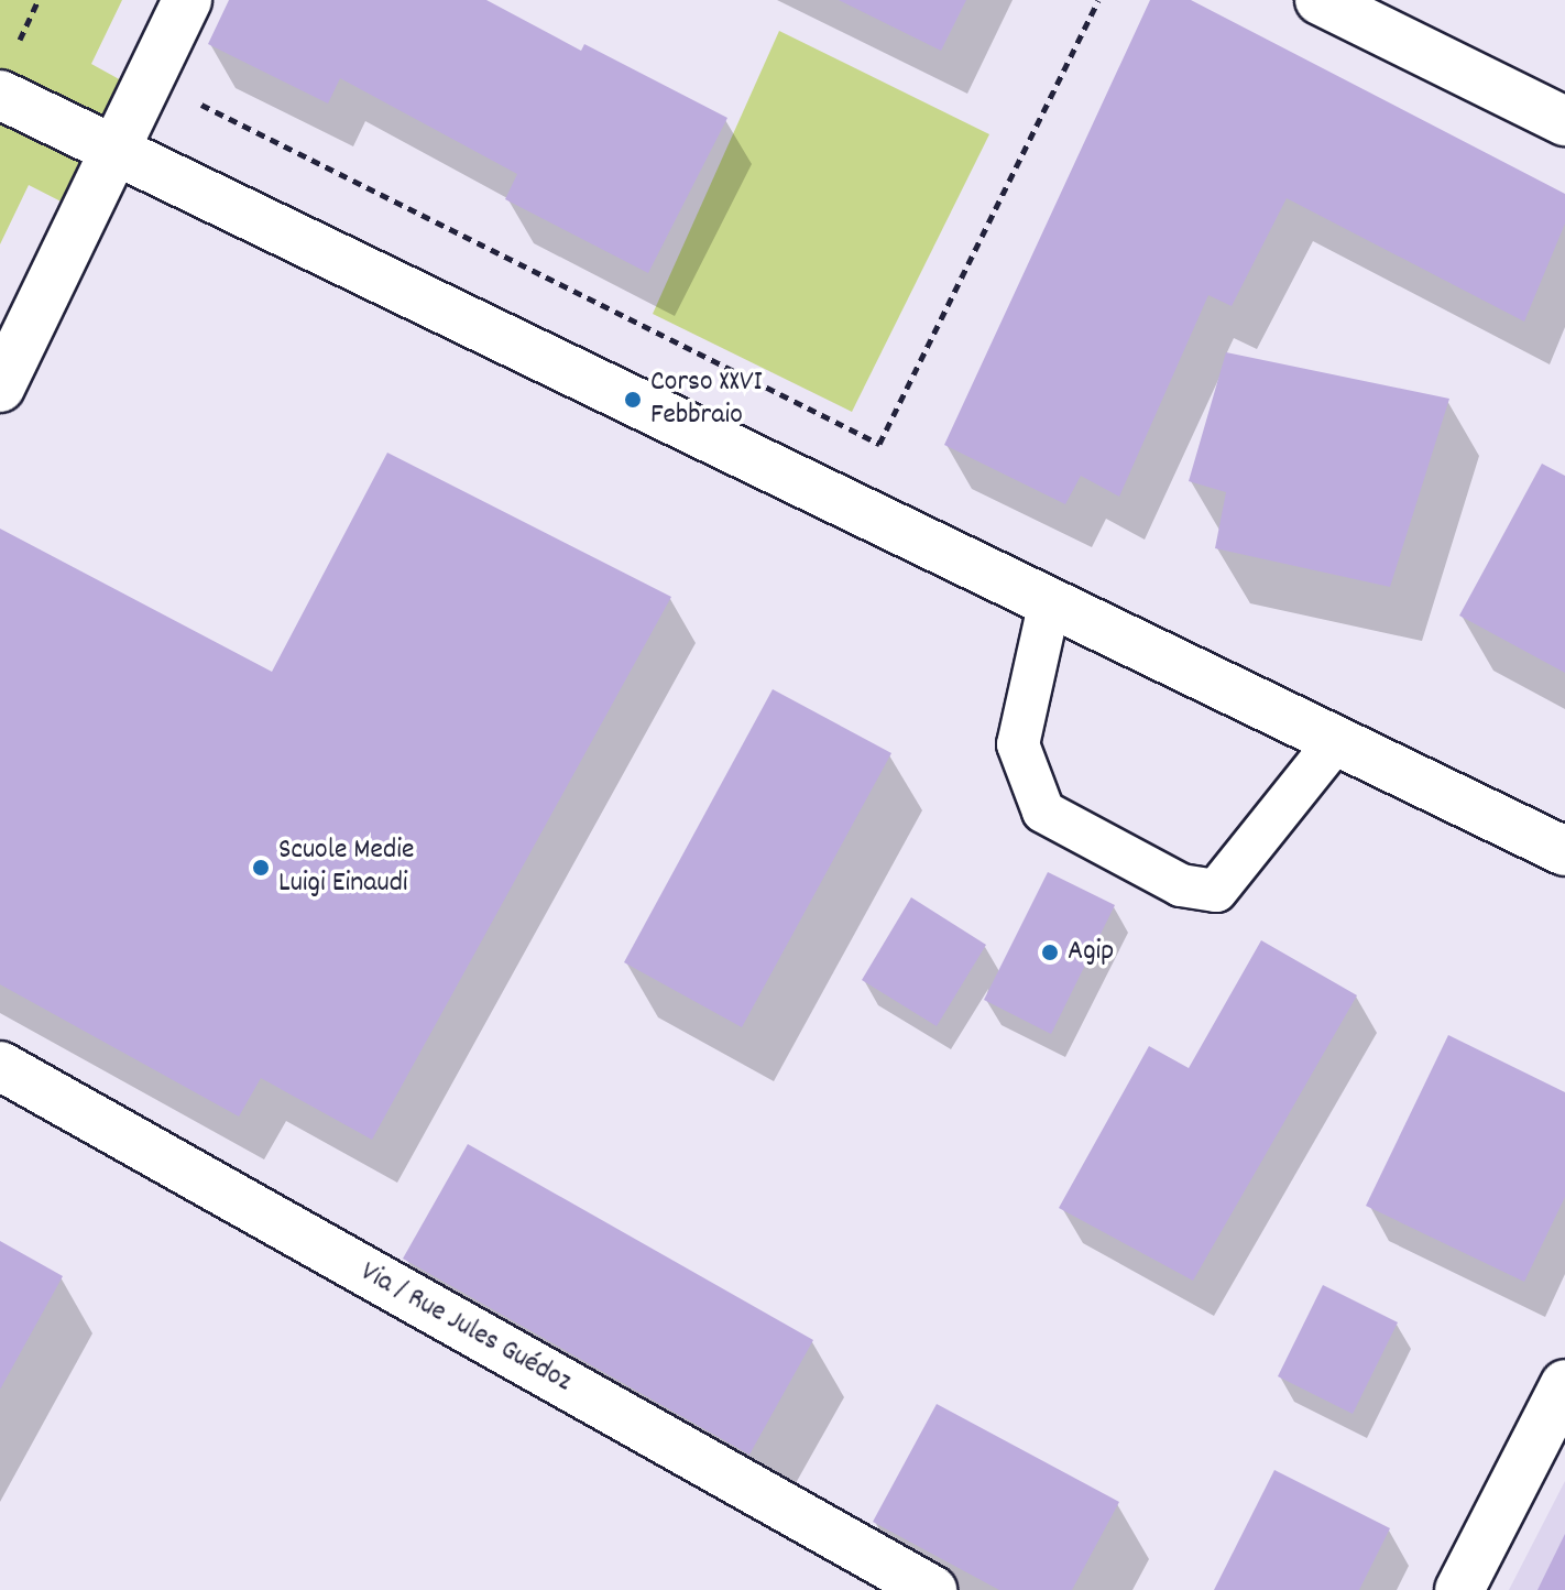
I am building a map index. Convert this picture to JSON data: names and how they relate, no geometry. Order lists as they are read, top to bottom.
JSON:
{
  "streets": {
    "street": ["Via / Rue Jules Guédoz"]
  },
  "places": ["Corso XXVI Febbraio", "Scuole Medie Luigi Einaudi", "Agip"]
}
